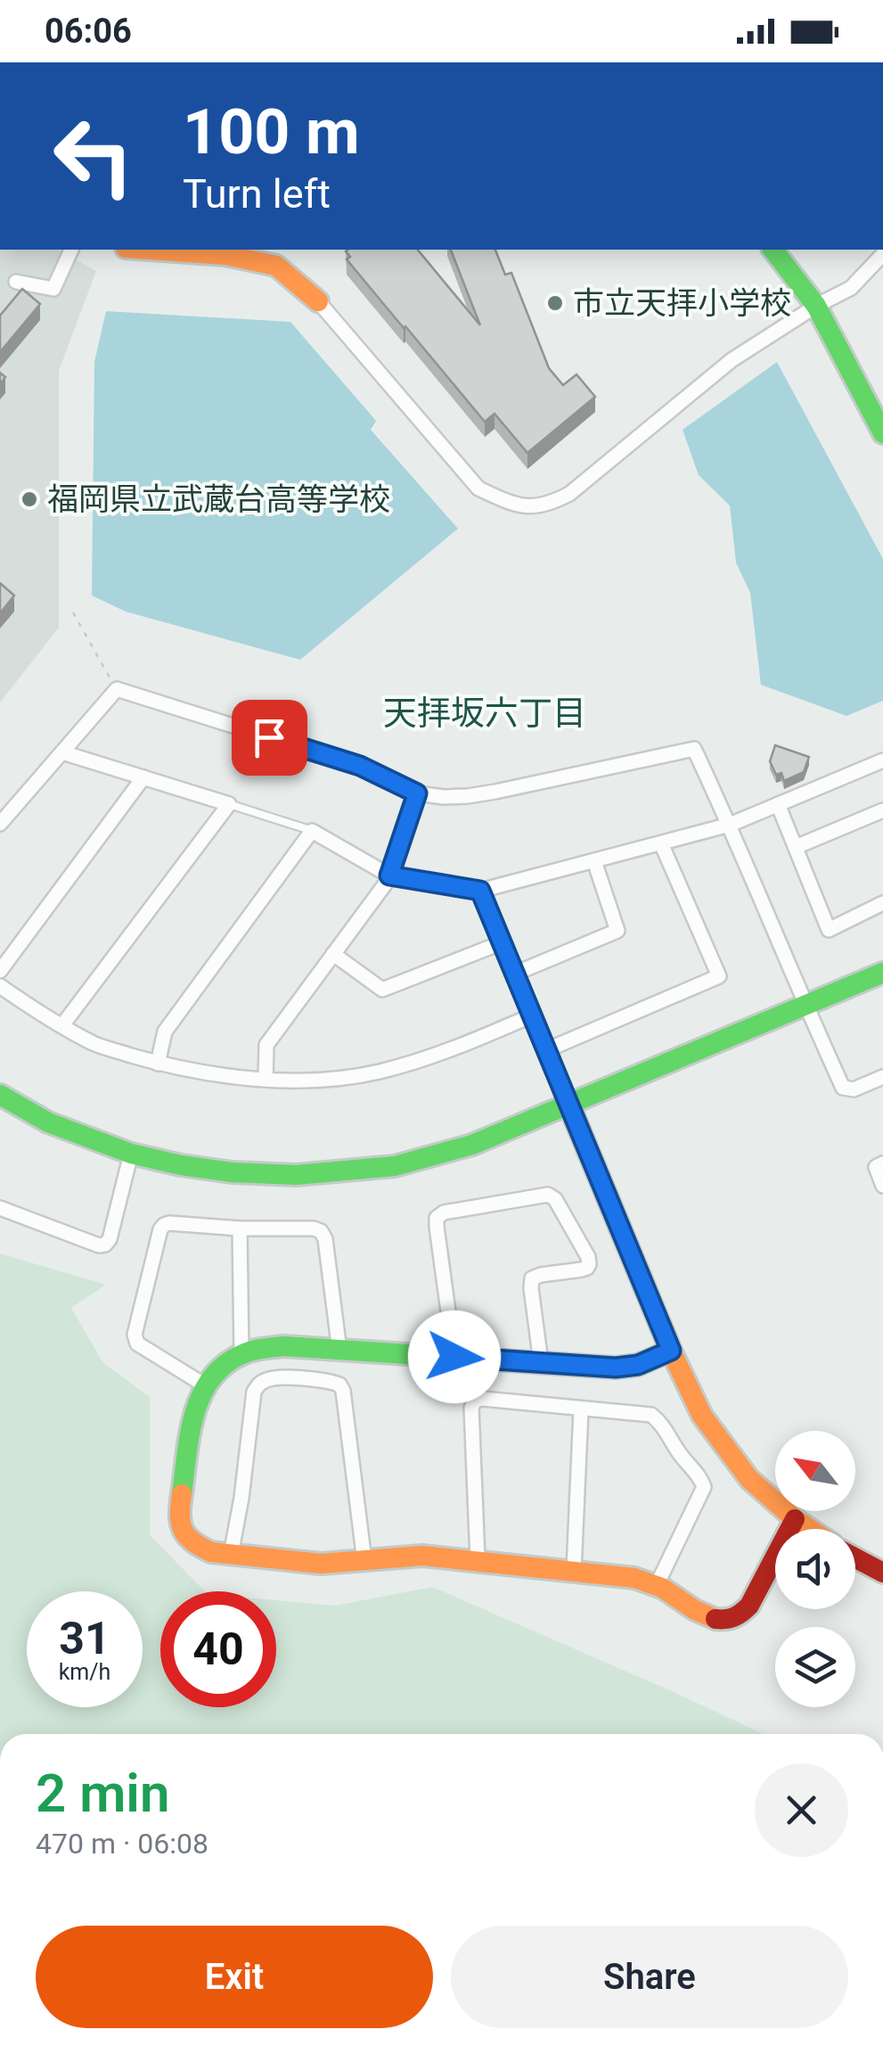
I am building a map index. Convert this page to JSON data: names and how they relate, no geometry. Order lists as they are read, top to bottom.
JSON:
{
  "districts": ["天拝坂六丁目"],
  "places": ["市立天拝小学校", "福岡県立武蔵台高等学校"],
  "north": "top left",
  "page": {
    "status": "06:06",
    "turn": ["100 m", "Turn left"],
    "speed": "31 km/h",
    "limit": "40",
    "heading": ["2 min", "470 m · 06:08"],
    "buttons": ["Exit", "Share"]
  }
}
